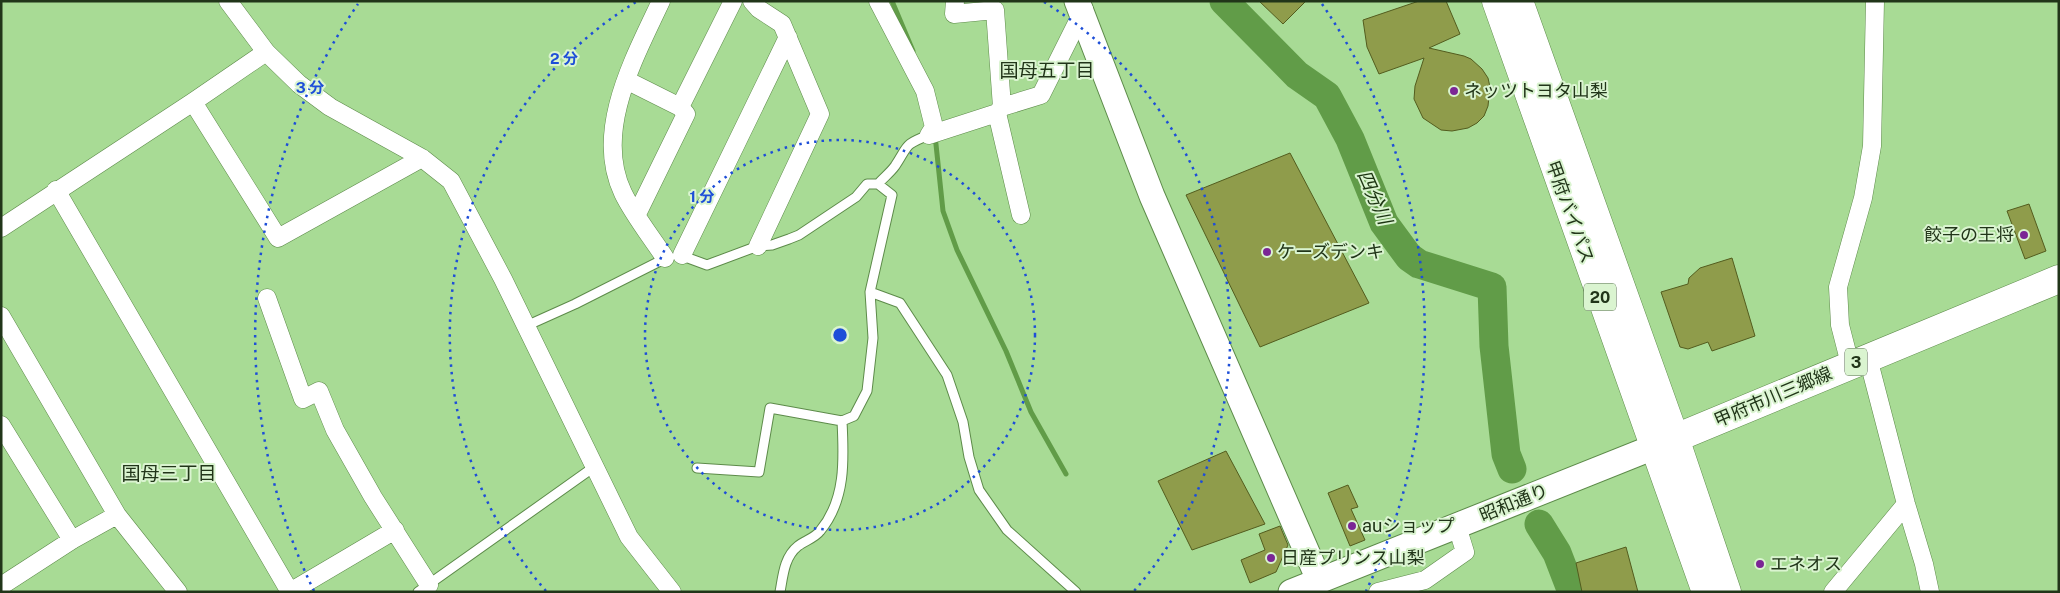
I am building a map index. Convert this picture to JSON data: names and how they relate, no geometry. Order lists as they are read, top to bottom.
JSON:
{
  "streets": {
    "main road": [
      "甲府バイパス",
      "20",
      "3",
      "甲府市川三郷線"
    ],
    "street": ["昭和通り"]
  },
  "crossings": [
    ["甲府バイパス", "甲府市川三郷線"],
    ["甲府バイパス", "昭和通り"],
    ["甲府市川三郷線", "昭和通り"]
  ],
  "districts": ["国母五丁目", "国母三丁目"],
  "water": ["四分川"],
  "places": [
    "ネッツトヨタ山梨",
    "餃子の王将",
    "ケーズデンキ",
    "auショップ",
    "日産プリンス山梨",
    "エネオス"
  ],
  "rings": ["2 分", "3 分", "1 分"]
}
